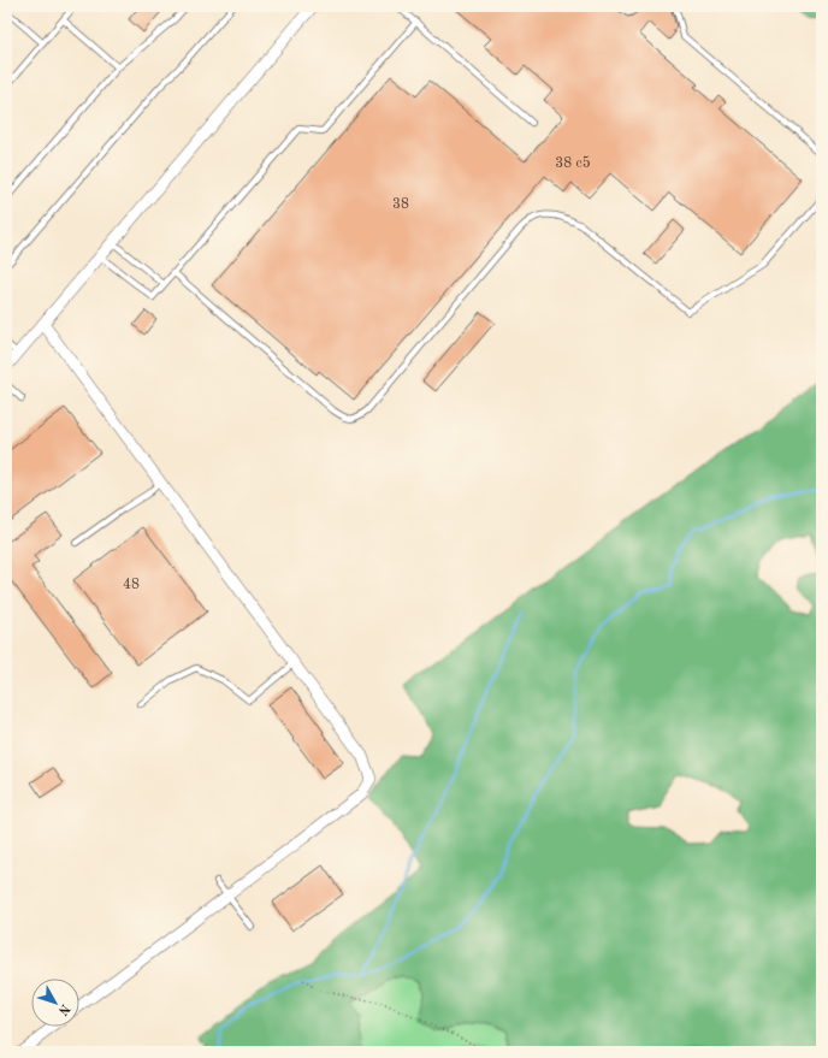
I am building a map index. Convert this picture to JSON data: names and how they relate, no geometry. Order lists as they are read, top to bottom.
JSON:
{
  "house_numbers": ["38 с5", "38", "48"],
  "north": "bottom right"
}
